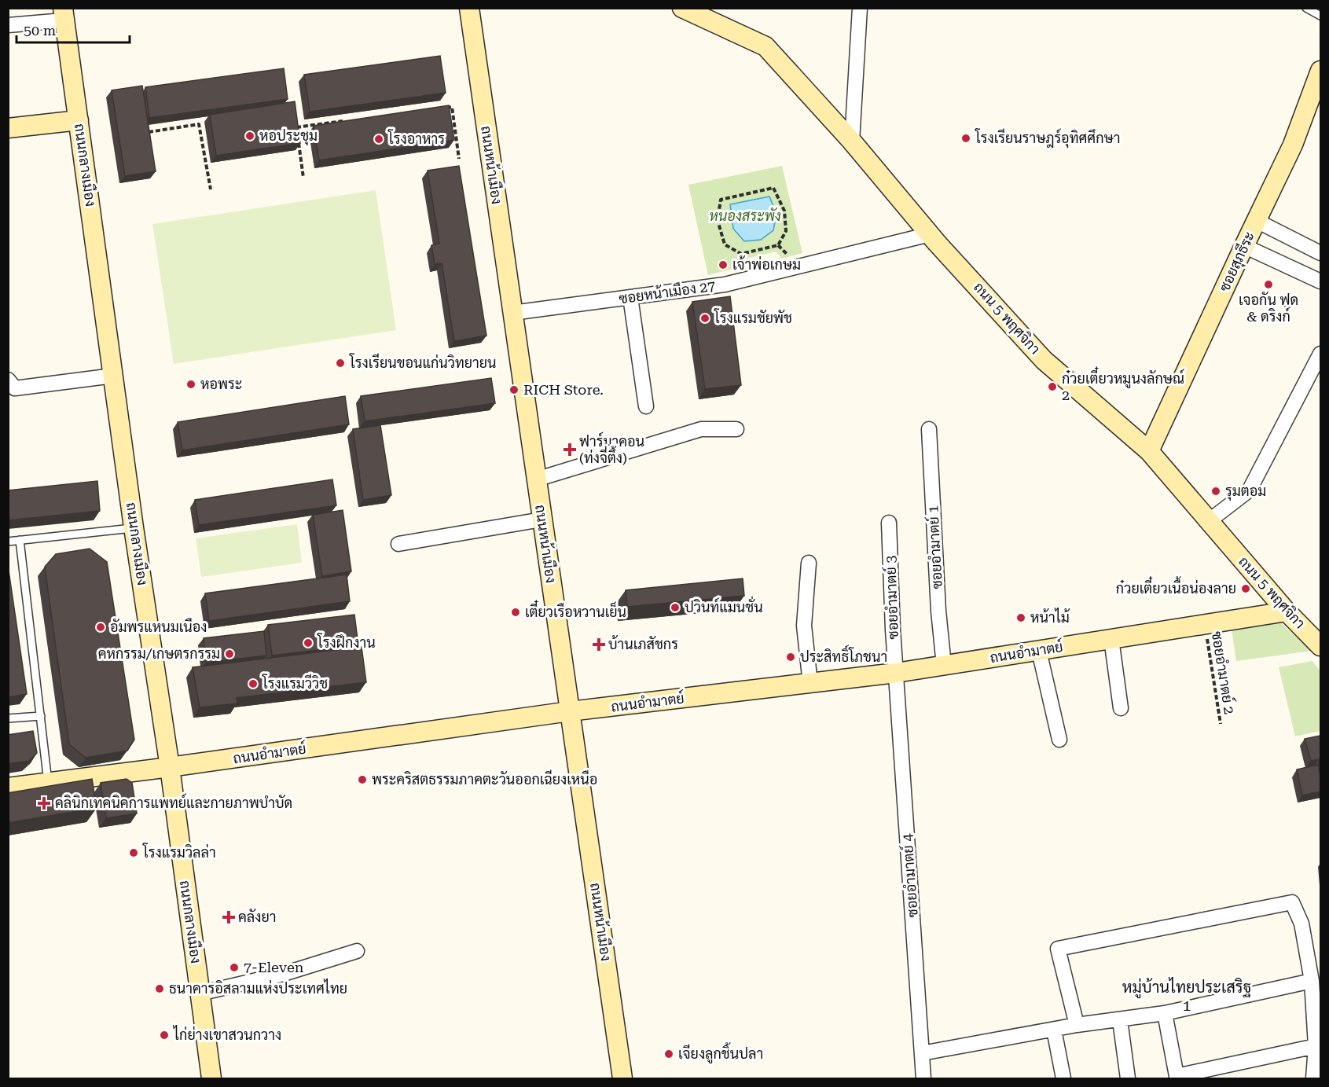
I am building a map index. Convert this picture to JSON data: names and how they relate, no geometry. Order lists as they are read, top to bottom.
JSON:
{
  "streets": {
    "street": [
      "ถนนกลางเมือง",
      "ถนนหน้าเมือง",
      "ซอยสุภธีระ",
      "ซอยหน้าเมือง 27",
      "ถนน 5 พฤศจิกา",
      "ซอยอำมาตย์ 1",
      "ซอยอำมาตย์ 3",
      "ถนนอำมาตย์",
      "ซอยอำมาตย์ 4"
    ],
    "path": ["ซอยอำมาตย์ 2"]
  },
  "crossings": [
    ["ถนนกลางเมือง", "ถนนอำมาตย์"],
    ["ถนนหน้าเมือง", "ซอยหน้าเมือง 27"],
    ["ถนนหน้าเมือง", "ถนนอำมาตย์"],
    ["ซอยสุภธีระ", "ถนน 5 พฤศจิกา"],
    ["ซอยหน้าเมือง 27", "ถนน 5 พฤศจิกา"],
    ["ถนน 5 พฤศจิกา", "ถนนอำมาตย์"],
    ["ซอยอำมาตย์ 1", "ถนนอำมาตย์"],
    ["ซอยอำมาตย์ 3", "ถนนอำมาตย์"],
    ["ซอยอำมาตย์ 3", "ซอยอำมาตย์ 4"],
    ["ถนนอำมาตย์", "ซอยอำมาตย์ 2"],
    ["ถนนอำมาตย์", "ซอยอำมาตย์ 4"]
  ],
  "districts": ["หมู่บ้านไทยประเสริฐ 1"],
  "parks": ["หนองสระพัง"],
  "places": {
    "other": [
      "หอประชุม",
      "โรงเรียนราษฎร์อุทิศศึกษา",
      "โรงอาหาร",
      "เจ้าพ่อเกษม",
      "เจอกัน ฟูด & ดริงก์",
      "โรงแรมชัยพัช",
      "โรงเรียนขอนแก่นวิทยายน",
      "หอพระ",
      "ก๋วยเตี๋ยวหมูนงลักษณ์ 2",
      "RICH Store.",
      "รุมตอม",
      "ก๋วยเตี๋ยวเนื้อน่องลาย",
      "ปวินท์แมนชั่น",
      "เตี๋ยวเรือหวานเย็น",
      "หน้าไม้",
      "อัมพรแหนมเนือง",
      "โรงฝึกงาน",
      "คหกรรม/เกษตรกรรม",
      "ประสิทธิ์โภชนา",
      "โรงแรมวีวิช",
      "พระคริสตธรรมภาคตะวันออกเฉียงเหนือ",
      "โรงแรมวิลล่า",
      "7-Eleven",
      "ธนาคารอิสลามแห่งประเทศไทย",
      "ไก่ย่างเขาสวนกวาง",
      "เจียงลูกชิ้นปลา"
    ],
    "health": [
      "ฟาร์มาคอน (ท่งจี่ตึ้ง)",
      "บ้านเภสัชกร",
      "คลินิกเทคนิคการแพทย์และกายภาพบำบัด",
      "คลังยา"
    ]
  },
  "scale_bar": "50 m"
}
